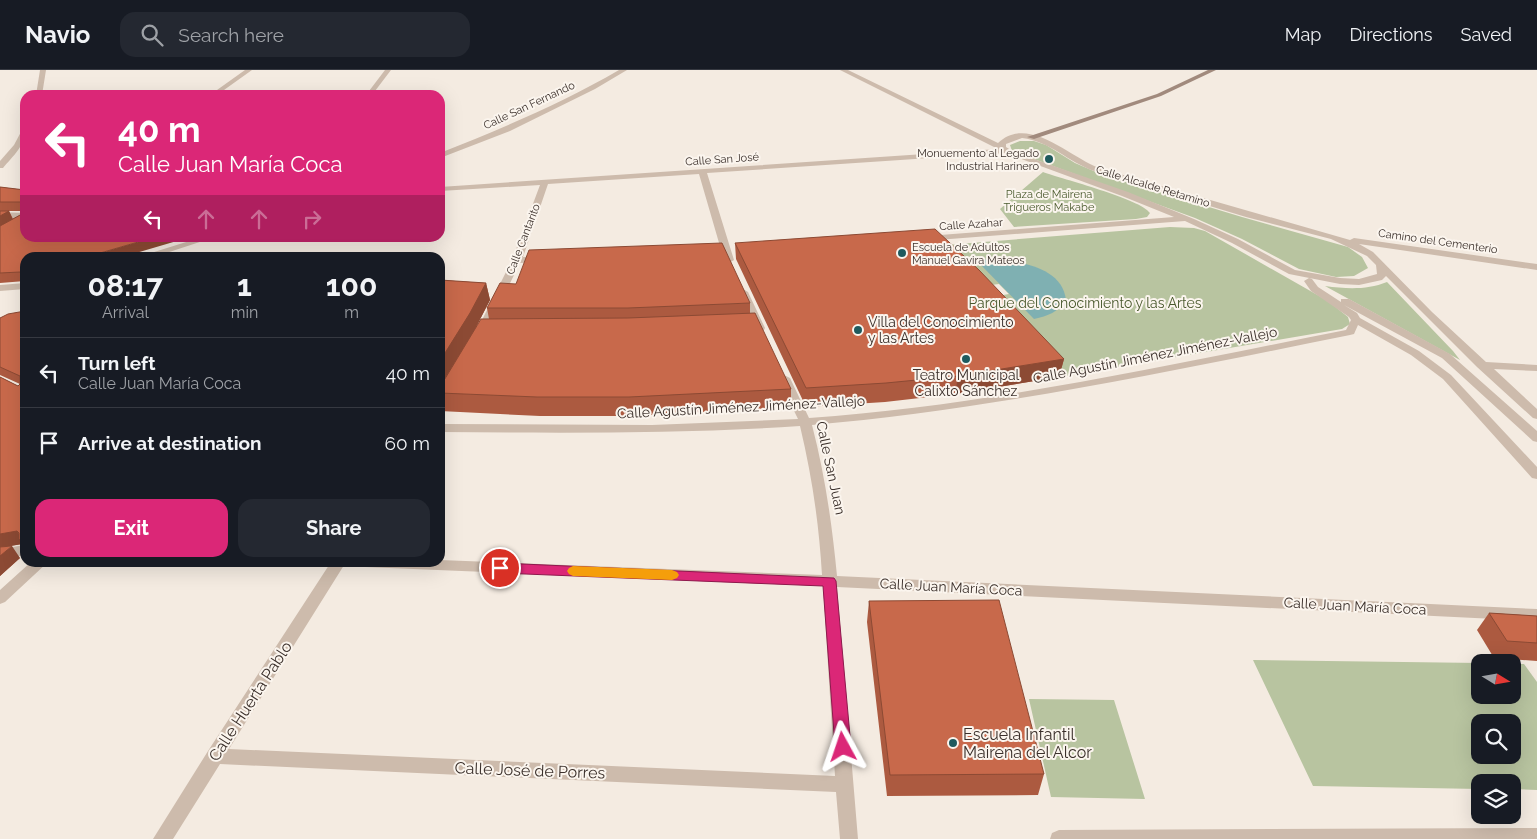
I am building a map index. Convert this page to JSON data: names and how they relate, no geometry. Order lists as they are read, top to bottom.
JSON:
{
  "streets": {
    "street": [
      "Calle San Fernando",
      "Calle San José",
      "Calle Alcalde Retamino",
      "Calle Azahar",
      "Calle Cantarito",
      "Camino del Cementerio",
      "Calle Agustín Jiménez Jiménez-Vallejo",
      "Calle San Juan",
      "Calle Juan María Coca",
      "Calle Huerta Pablo",
      "Calle José de Porres"
    ]
  },
  "crossings": [
    ["Calle San José", "Calle Alcalde Retamino"],
    ["Calle San José", "Calle Cantarito"],
    ["Calle Alcalde Retamino", "Calle Azahar"],
    ["Calle Alcalde Retamino", "Camino del Cementerio"],
    ["Calle Agustín Jiménez Jiménez-Vallejo", "Calle San Juan"],
    ["Calle San Juan", "Calle Juan María Coca"],
    ["Calle San Juan", "Calle José de Porres"],
    ["Calle Huerta Pablo", "Calle José de Porres"]
  ],
  "parks": ["Plaza de Mairena Trigueros Makabe", "Parque del Conocimiento y las Artes"],
  "places": [
    "Monuemento al Legado Industrial Harinero",
    "Escuela de Adultos Manuel Gavira Mateos",
    "Villa del Conocimiento y las Artes",
    "Teatro Municipal Calixto Sánchez",
    "Escuela Infantil Mairena del Alcor"
  ],
  "north": "right",
  "page": {
    "header": "Navio",
    "search": "Search here",
    "nav": ["Map", "Directions", "Saved"],
    "turn": ["40 m", "Calle Juan María Coca"],
    "eta": [
      "08:17",
      "Arrival",
      "1",
      "min",
      "100",
      "m"
    ],
    "list": [
      {
        "name": "Turn left",
        "note": "Calle Juan María Coca",
        "value": "40 m"
      },
      {
        "name": "Arrive at destination",
        "value": "60 m"
      }
    ],
    "buttons": ["Exit", "Share"]
  }
}
